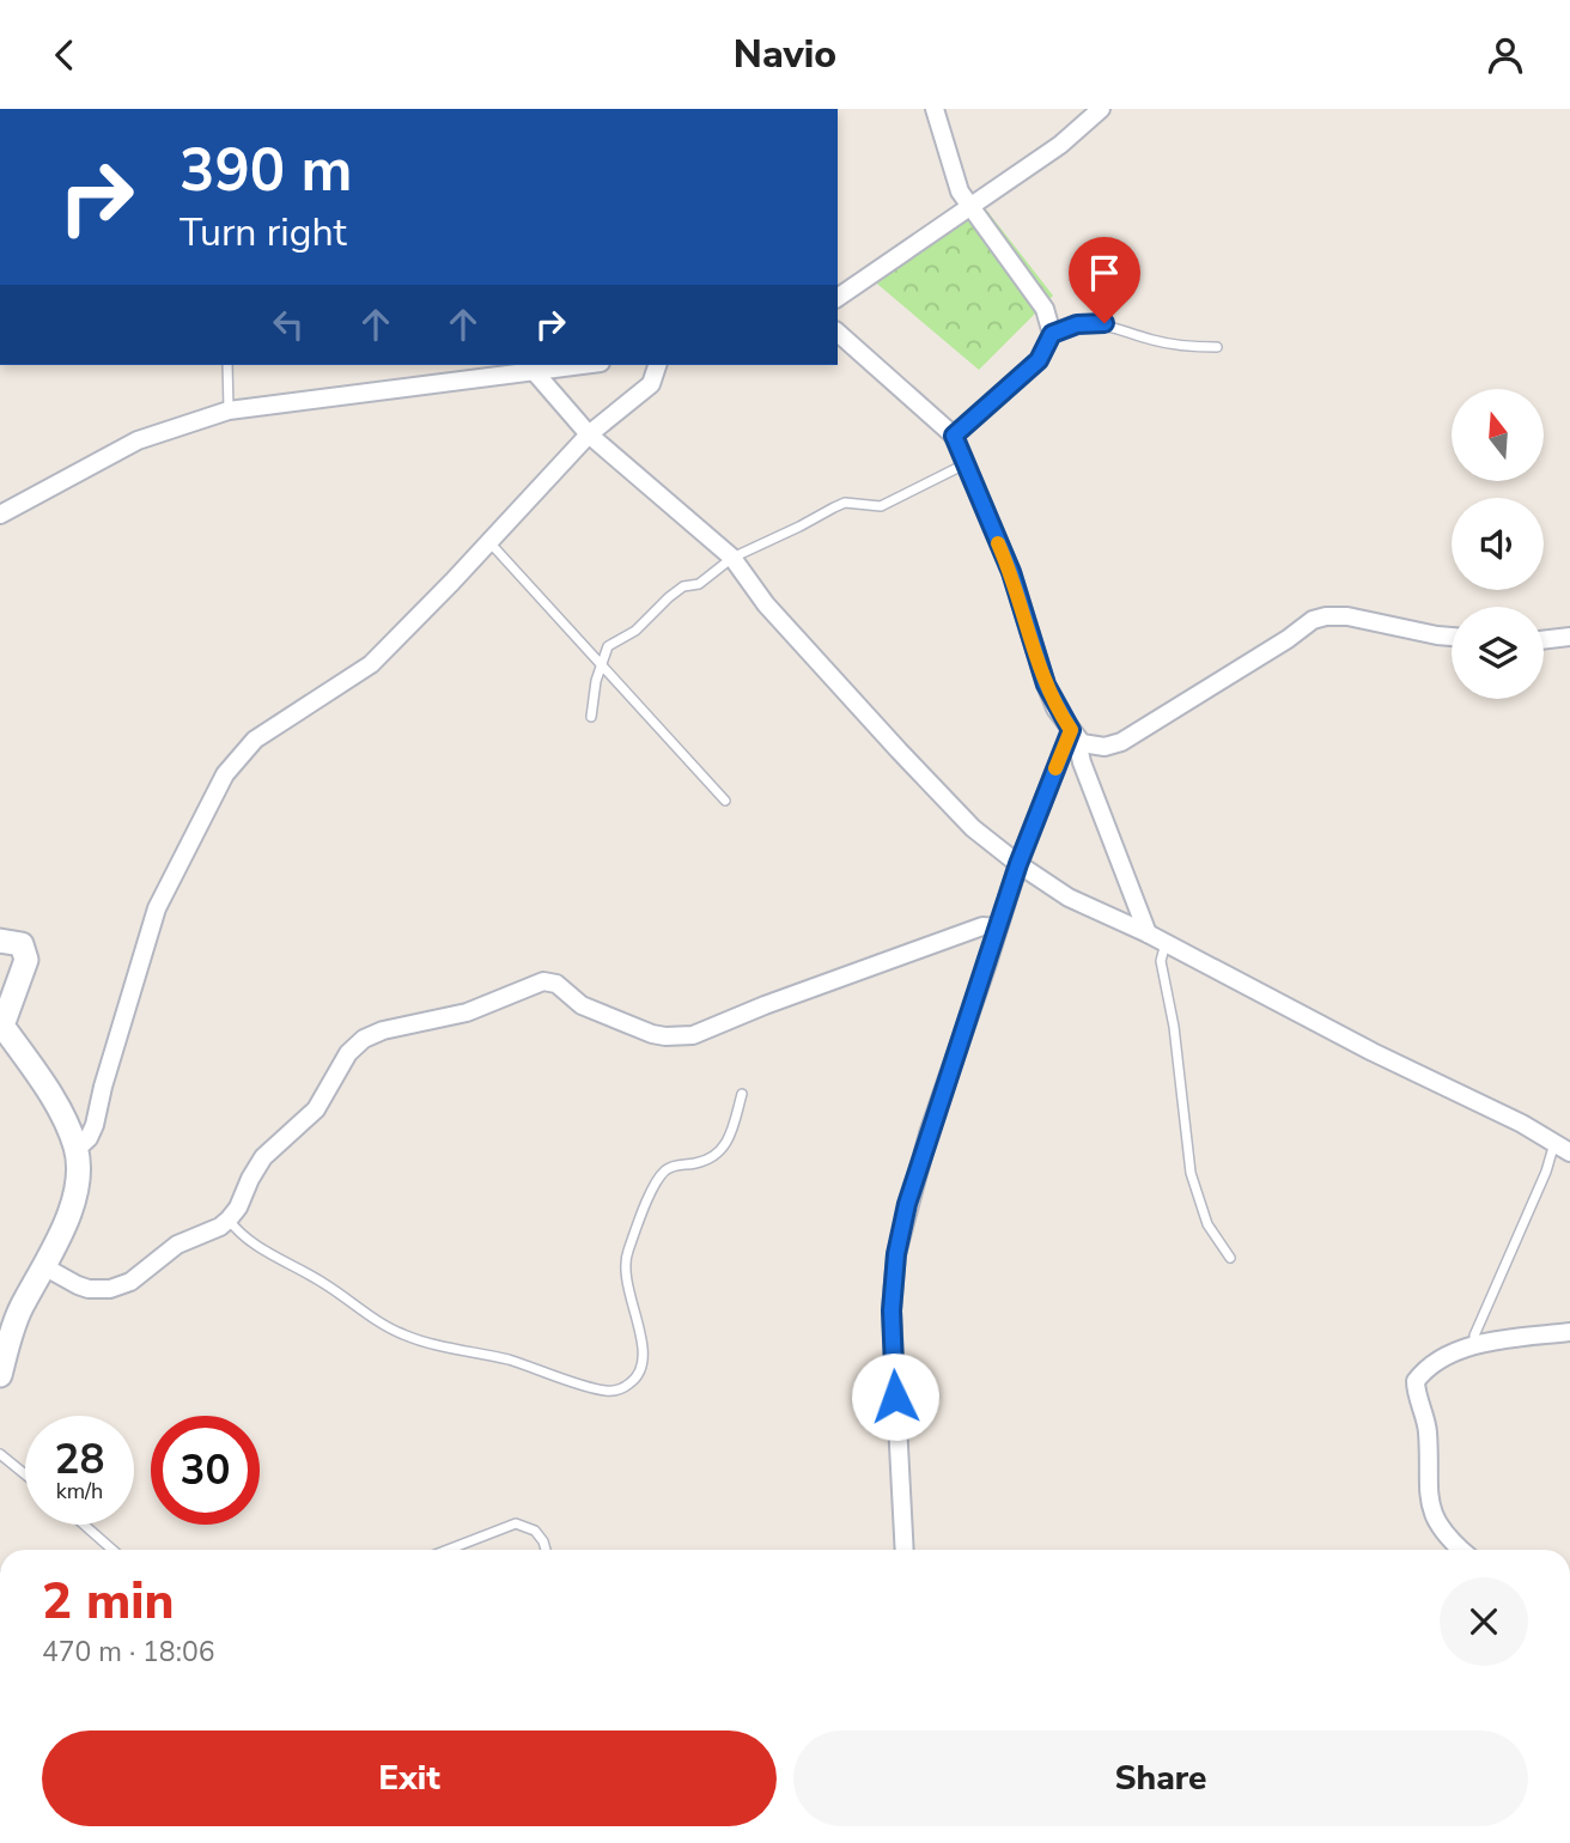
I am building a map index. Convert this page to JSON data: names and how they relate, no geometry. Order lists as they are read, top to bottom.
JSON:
{
  "north": "top",
  "page": {
    "header": "Navio",
    "turn": ["390 m", "Turn right"],
    "speed": "28 km/h",
    "limit": "30",
    "heading": ["2 min", "470 m · 18:06"],
    "buttons": ["Exit", "Share"]
  }
}
